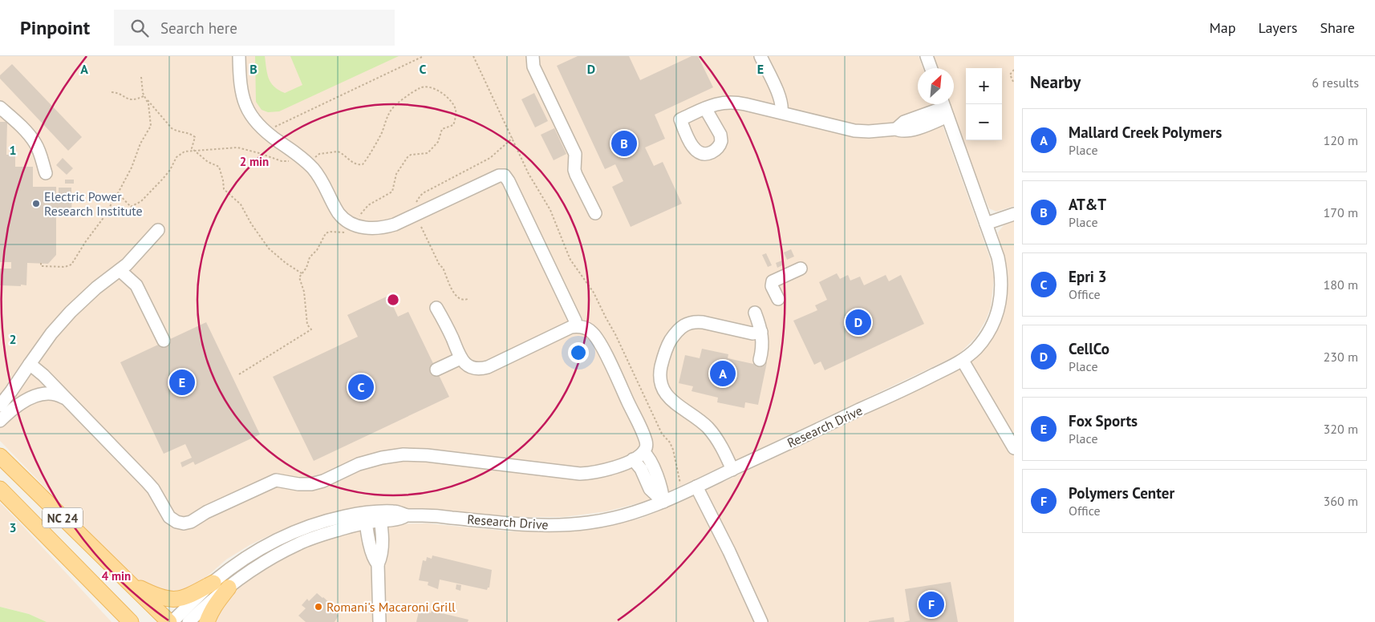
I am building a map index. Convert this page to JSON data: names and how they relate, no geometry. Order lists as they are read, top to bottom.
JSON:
{
  "streets": {
    "main road": ["NC 24"],
    "street": ["Research Drive"]
  },
  "crossings": [
    ["Research Drive", "NC 24"]
  ],
  "places": ["Electric Power Research Institute", "Romani's Macaroni Grill"],
  "north": "top right",
  "page": {
    "header": "Pinpoint",
    "search": "Search here",
    "nav": ["Map", "Layers", "Share"],
    "heading": ["Nearby", "6 results"],
    "map_buttons": ["+", "−"],
    "list": [
      {
        "mark": "A",
        "name": "Mallard Creek Polymers",
        "note": "Place",
        "value": "120 m"
      },
      {
        "mark": "B",
        "name": "AT&T",
        "note": "Place",
        "value": "170 m"
      },
      {
        "mark": "C",
        "name": "Epri 3",
        "note": "Office",
        "value": "180 m"
      },
      {
        "mark": "D",
        "name": "CellCo",
        "note": "Place",
        "value": "230 m"
      },
      {
        "mark": "E",
        "name": "Fox Sports",
        "note": "Place",
        "value": "320 m"
      },
      {
        "mark": "F",
        "name": "Polymers Center",
        "note": "Office",
        "value": "360 m"
      }
    ],
    "pins": [
      "B",
      "D",
      "A",
      "E",
      "C",
      "F"
    ]
  },
  "grid": {
    "columns": [
      "A",
      "B",
      "C",
      "D",
      "E"
    ],
    "rows": ["1", "2", "3"]
  },
  "rings": ["2 min", "4 min"]
}
